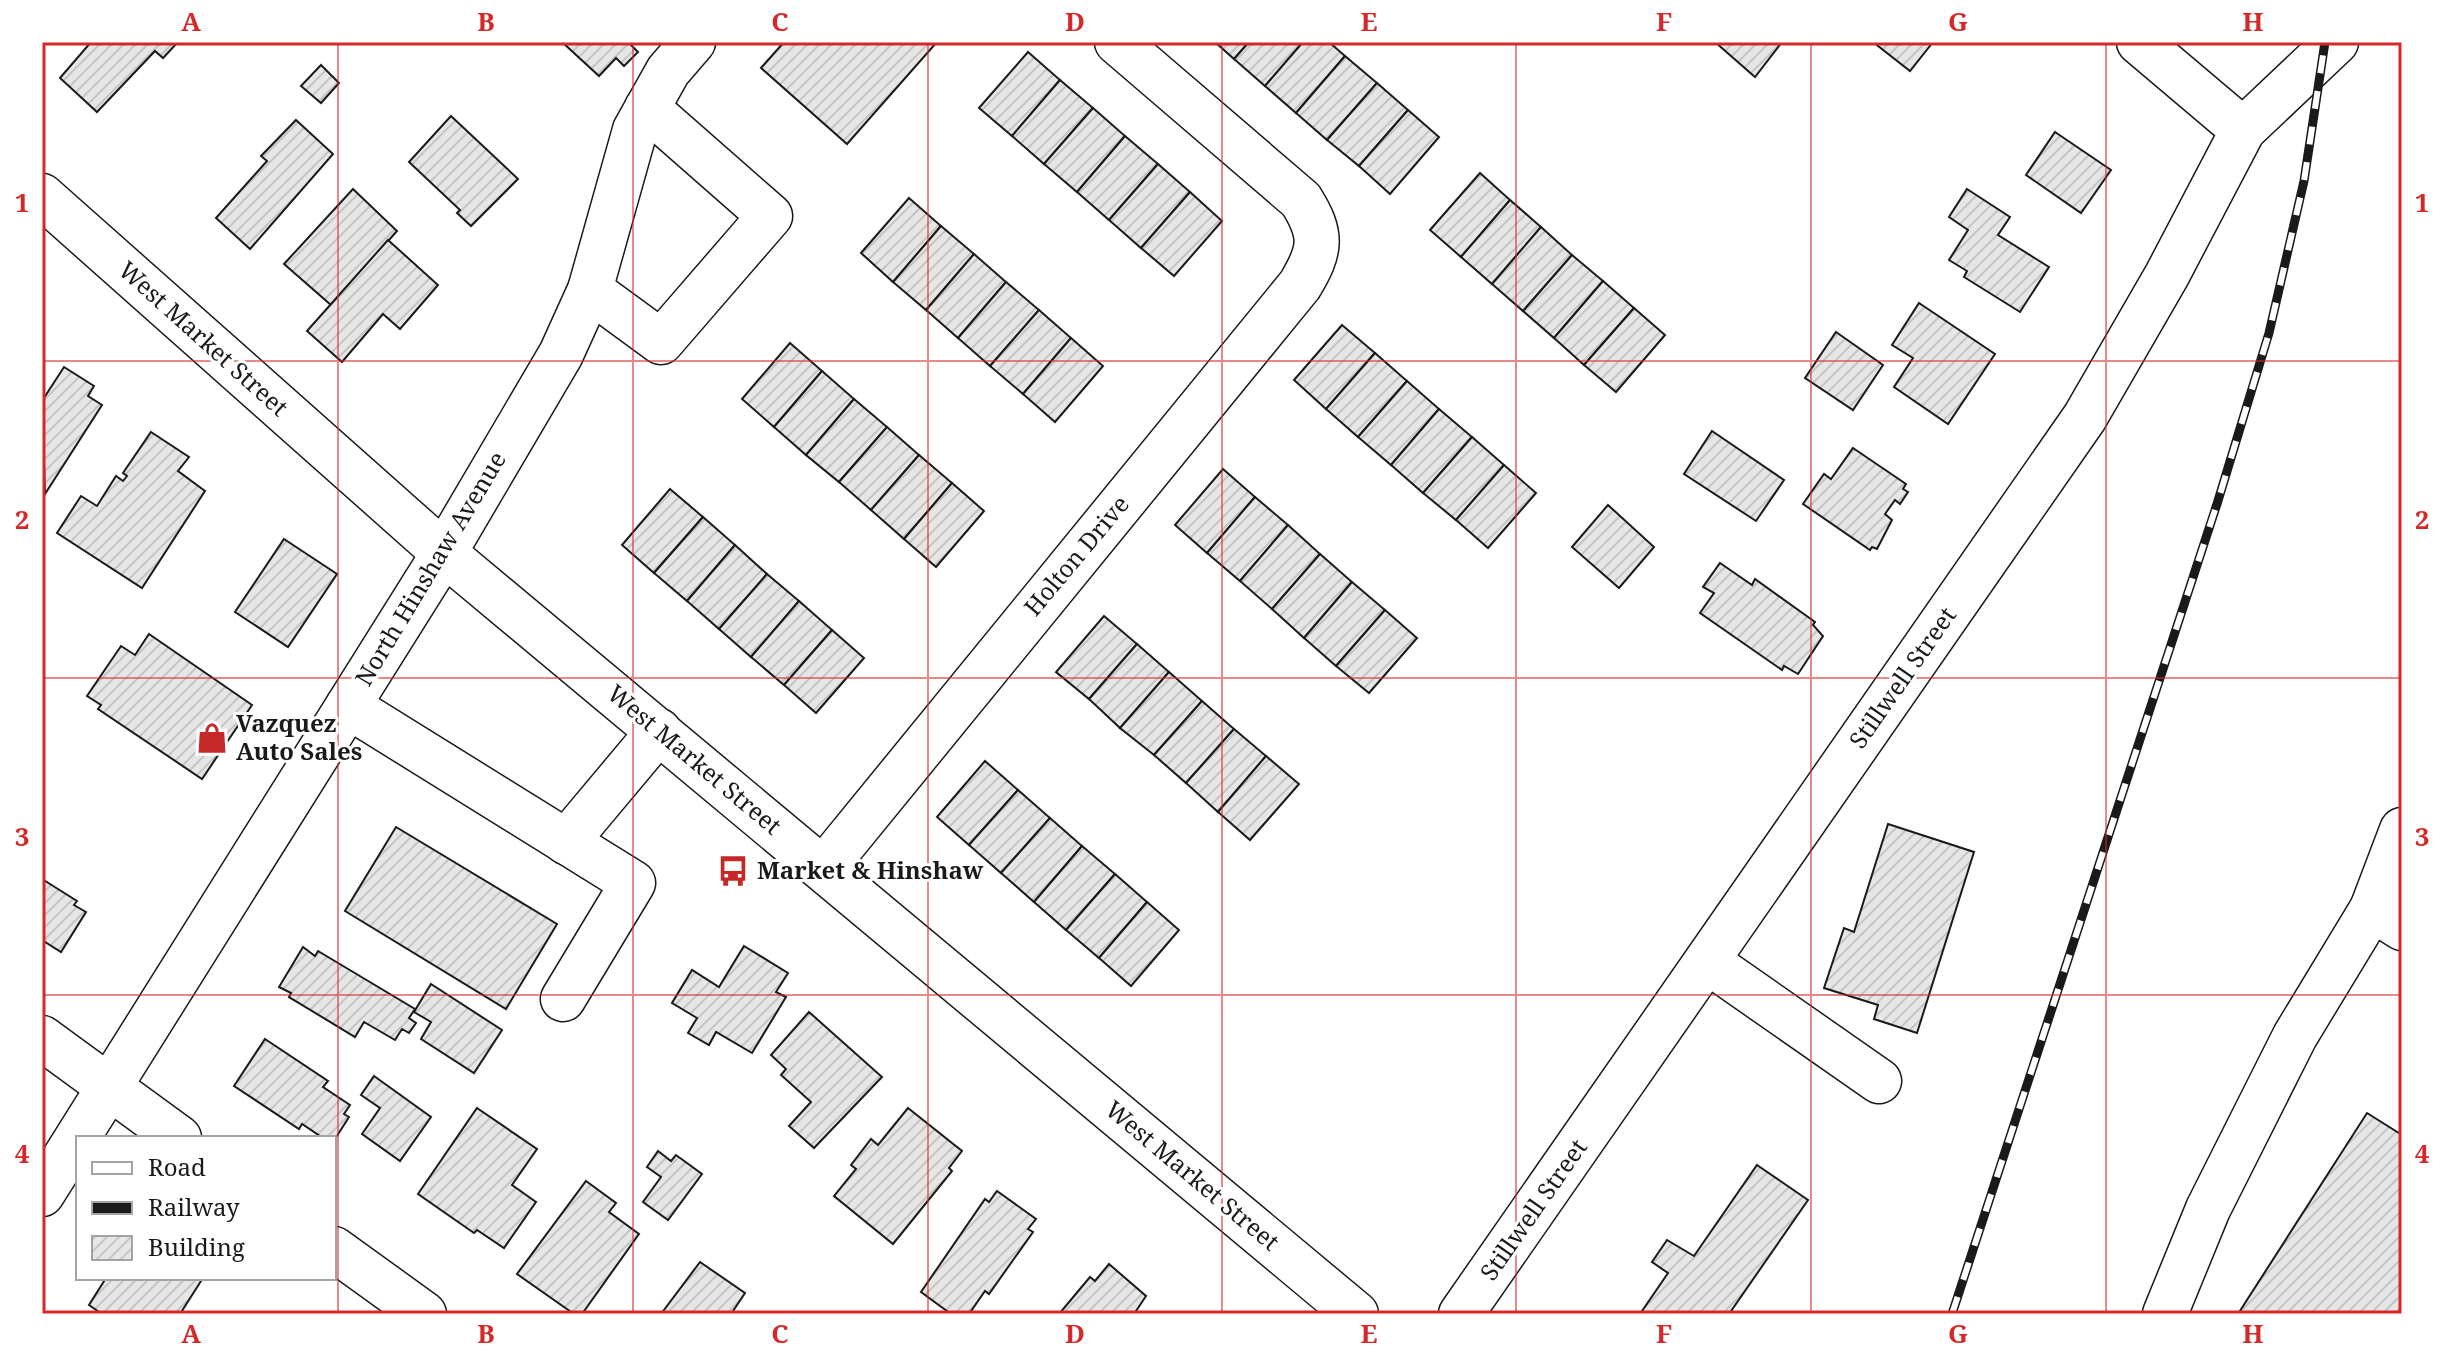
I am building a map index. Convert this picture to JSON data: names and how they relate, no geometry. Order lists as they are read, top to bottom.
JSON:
{
  "streets": {
    "street": [
      "West Market Street",
      "Holton Drive",
      "North Hinshaw Avenue",
      "Stillwell Street"
    ]
  },
  "crossings": [
    ["West Market Street", "Holton Drive"],
    ["West Market Street", "North Hinshaw Avenue"]
  ],
  "places": {
    "shop": ["Vazquez Auto Sales"],
    "bus stop": ["Market & Hinshaw"]
  },
  "legend": ["Road", "Railway", "Building"],
  "grid": {
    "columns": [
      "A",
      "B",
      "C",
      "D",
      "E",
      "F",
      "G",
      "H"
    ],
    "rows": [
      "1",
      "2",
      "3",
      "4"
    ]
  }
}
